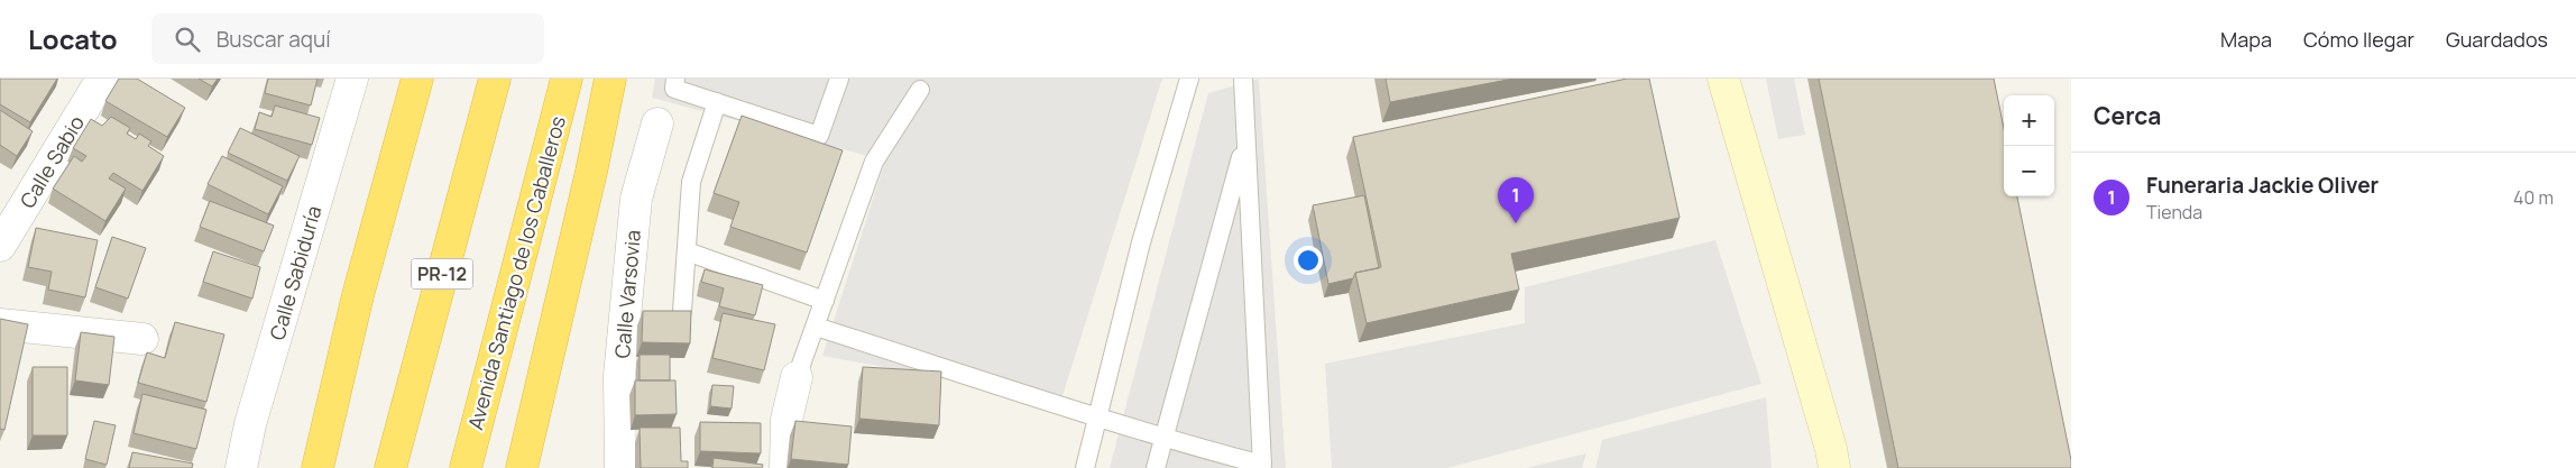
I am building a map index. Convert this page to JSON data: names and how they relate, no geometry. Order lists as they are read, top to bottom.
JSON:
{
  "streets": {
    "highway": ["Avenida Santiago de los Caballeros", "PR-12"],
    "street": ["Calle Sabio", "Calle Sabiduría", "Calle Varsovia"]
  },
  "page": {
    "header": "Locato",
    "search": "Buscar aquí",
    "nav": ["Mapa", "Cómo llegar", "Guardados"],
    "heading": "Cerca",
    "map_buttons": ["+", "−"],
    "list": [
      {
        "mark": "1",
        "name": "Funeraria Jackie Oliver",
        "note": "Tienda",
        "value": "40 m"
      }
    ],
    "pins": "1"
  }
}
